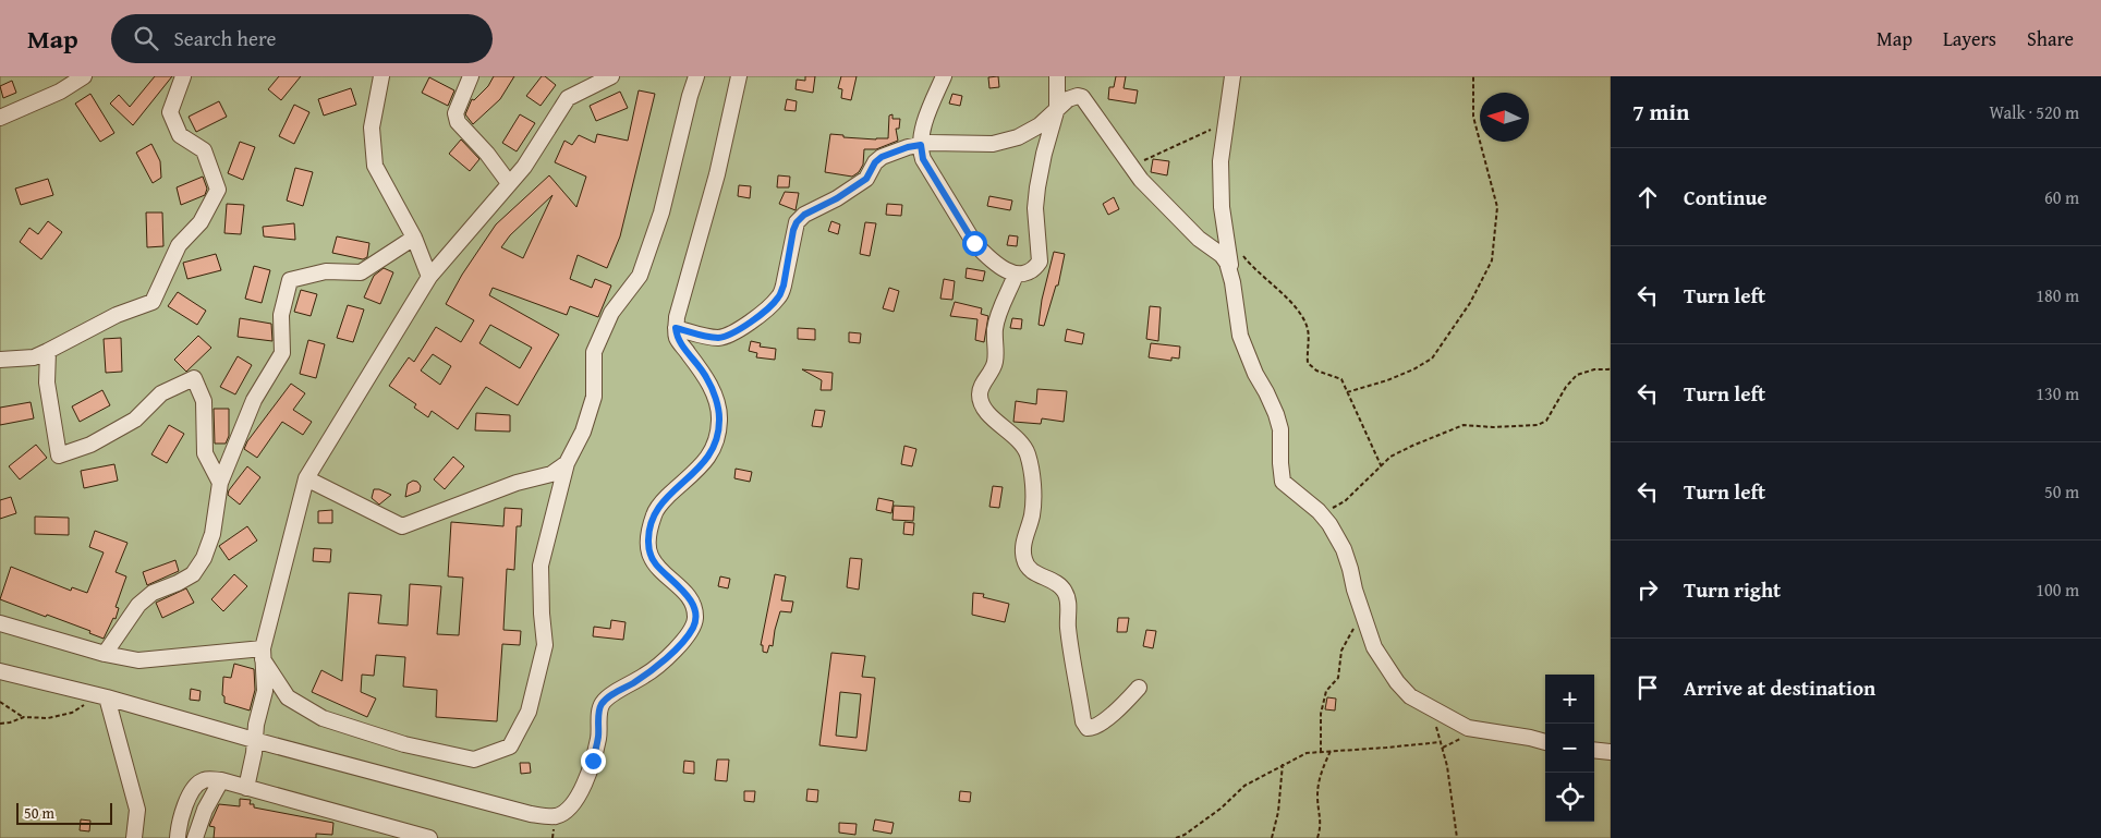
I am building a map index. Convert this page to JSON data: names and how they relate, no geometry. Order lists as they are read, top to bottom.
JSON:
{
  "scale_bar": "50 m",
  "north": "left",
  "page": {
    "header": "Map",
    "search": "Search here",
    "nav": ["Map", "Layers", "Share"],
    "heading": ["7 min", "Walk · 520 m"],
    "list": [
      ["Continue", "60 m"],
      ["Turn left", "180 m"],
      ["Turn left", "130 m"],
      ["Turn left", "50 m"],
      ["Turn right", "100 m"],
      "Arrive at destination"
    ],
    "map_buttons": ["+", "−"],
    "scale": "50 m"
  }
}
